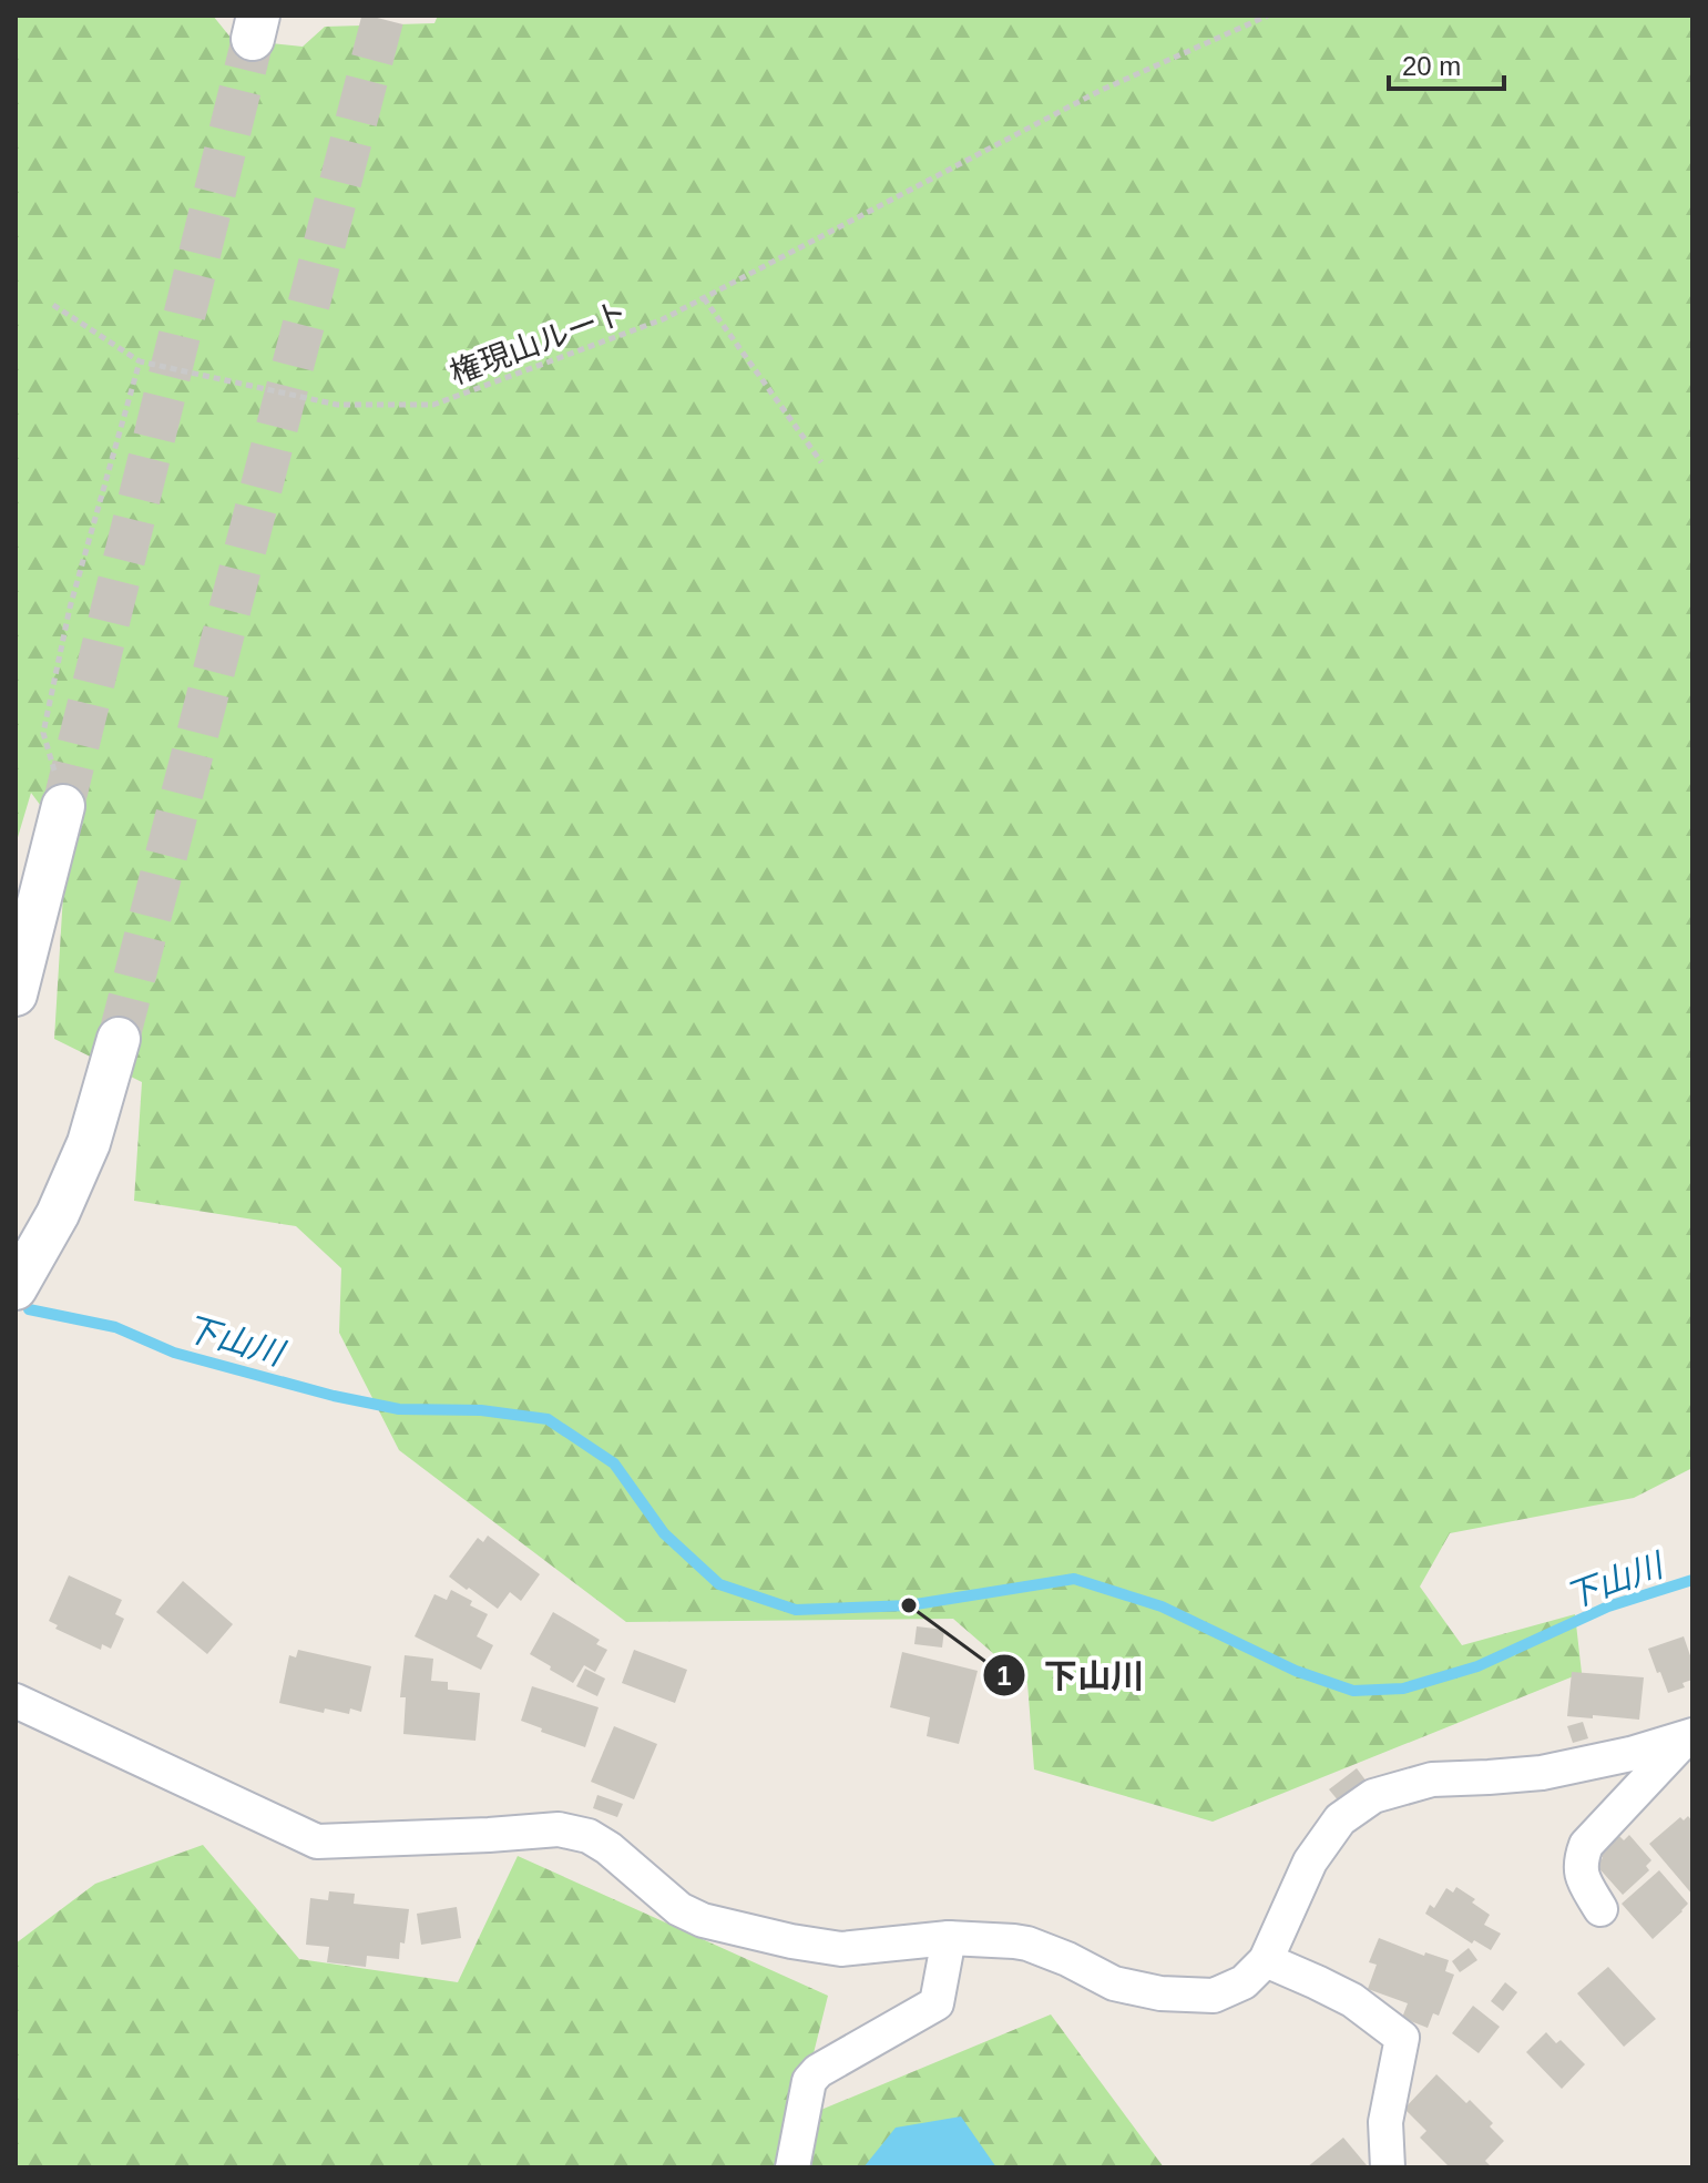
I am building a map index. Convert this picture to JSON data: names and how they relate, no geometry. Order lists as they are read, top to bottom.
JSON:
{
  "streets": {
    "path": ["権現山ルート"]
  },
  "water": ["下山川"],
  "places": ["下山川"],
  "scale_bar": "20 m"
}
